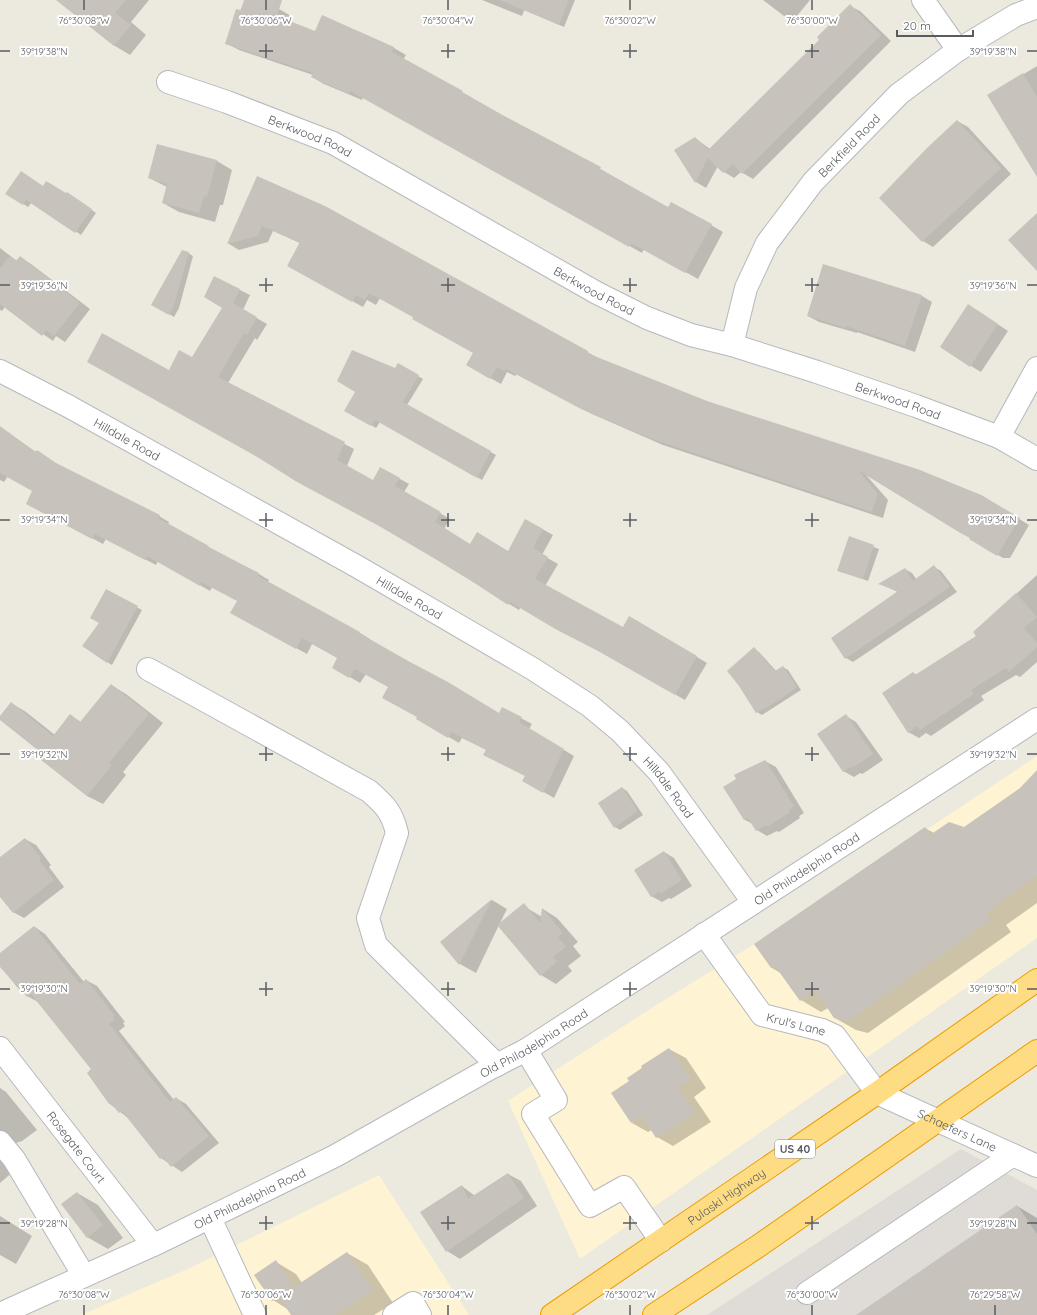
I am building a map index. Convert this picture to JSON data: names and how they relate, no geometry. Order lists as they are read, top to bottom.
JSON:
{
  "streets": {
    "highway": ["US 40", "Pulaski Highway"],
    "street": [
      "Berkwood Road",
      "Berkfield Road",
      "Hilldale Road",
      "Old Philadelphia Road",
      "Krul's Lane",
      "Schaefers Lane",
      "Rosegate Court"
    ]
  },
  "crossings": [
    ["Berkwood Road", "Berkfield Road"],
    ["Hilldale Road", "Old Philadelphia Road"],
    ["Old Philadelphia Road", "Krul's Lane"],
    ["Old Philadelphia Road", "Rosegate Court"],
    ["Krul's Lane", "Schaefers Lane"],
    ["Krul's Lane", "Pulaski Highway"],
    ["Schaefers Lane", "Pulaski Highway"]
  ],
  "scale_bar": "20 m",
  "coordinates": [
    "76°30'08\"W",
    "76°30'06\"W",
    "76°30'04\"W",
    "76°30'02\"W",
    "76°30'00\"W",
    "39°19'38\"N",
    "39°19'36\"N",
    "39°19'34\"N",
    "39°19'32\"N",
    "39°19'30\"N",
    "39°19'28\"N",
    "76°29'58\"W"
  ]
}
